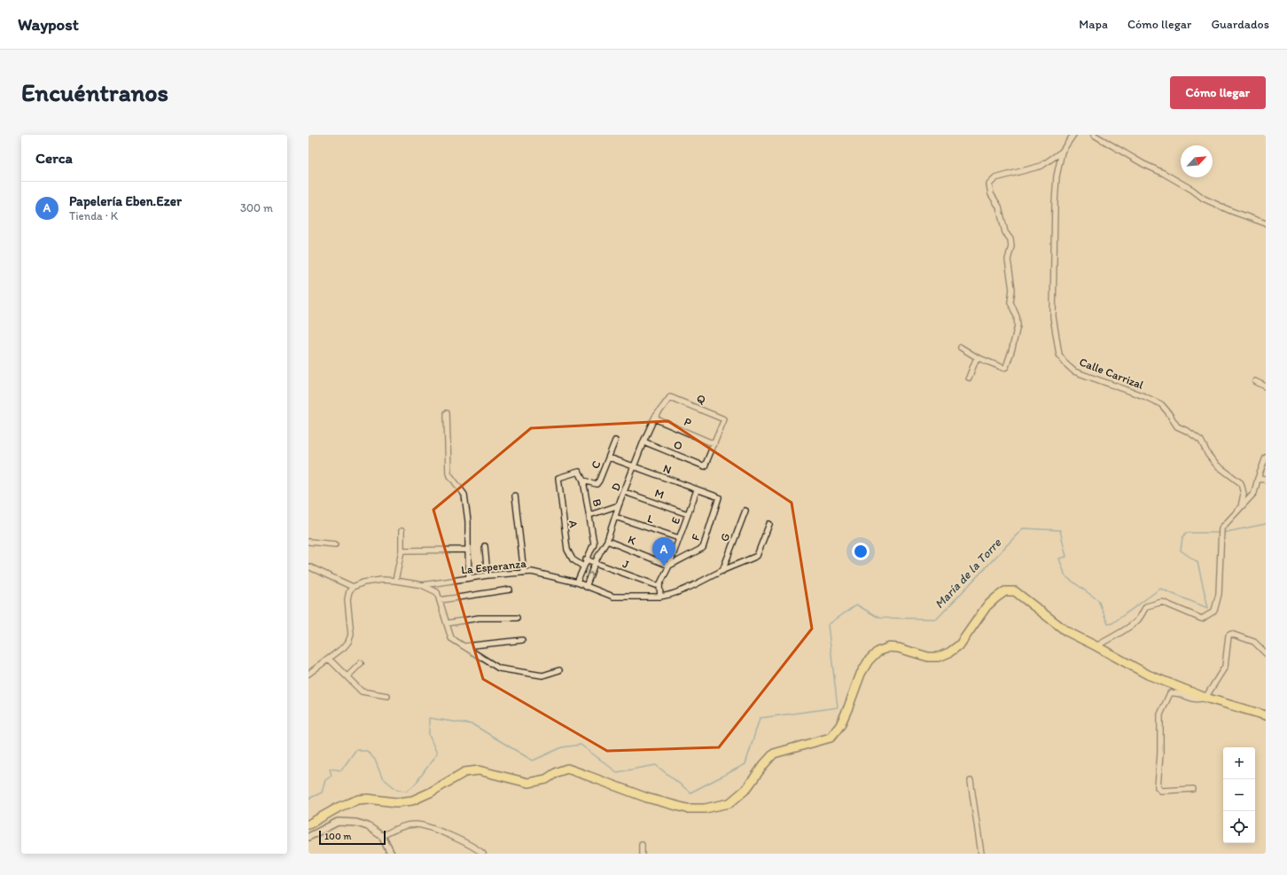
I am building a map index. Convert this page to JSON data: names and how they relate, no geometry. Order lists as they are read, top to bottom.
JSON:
{
  "streets": {
    "street": [
      "Calle Carrizal",
      "Q",
      "P",
      "O",
      "C",
      "N",
      "D",
      "M",
      "B",
      "L",
      "E",
      "A",
      "F",
      "G",
      "K",
      "J",
      "La Esperanza"
    ]
  },
  "crossings": [
    ["Q", "P"],
    ["Q", "O"],
    ["Q", "D"],
    ["P", "O"],
    ["P", "D"],
    ["O", "D"],
    ["C", "N"],
    ["C", "B"],
    ["C", "A"],
    ["N", "D"],
    ["N", "E"],
    ["N", "F"],
    ["D", "M"],
    ["D", "L"],
    ["D", "K"],
    ["D", "J"],
    ["D", "La Esperanza"],
    ["M", "E"],
    ["B", "A"],
    ["B", "J"],
    ["L", "E"],
    ["E", "F"],
    ["E", "K"],
    ["E", "J"],
    ["F", "K"],
    ["G", "La Esperanza"]
  ],
  "water": ["María de la Torre"],
  "scale_bar": "100 m",
  "north": "top right",
  "page": {
    "header": "Waypost",
    "nav": ["Mapa", "Cómo llegar", "Guardados"],
    "buttons": "Cómo llegar",
    "title": "Encuéntranos",
    "heading": "Cerca",
    "list": [
      {
        "mark": "A",
        "name": "Papelería Eben.Ezer",
        "note": "Tienda · K",
        "value": "300 m"
      }
    ],
    "pins": "A",
    "map_buttons": ["+", "−"],
    "scale": "100 m"
  }
}
